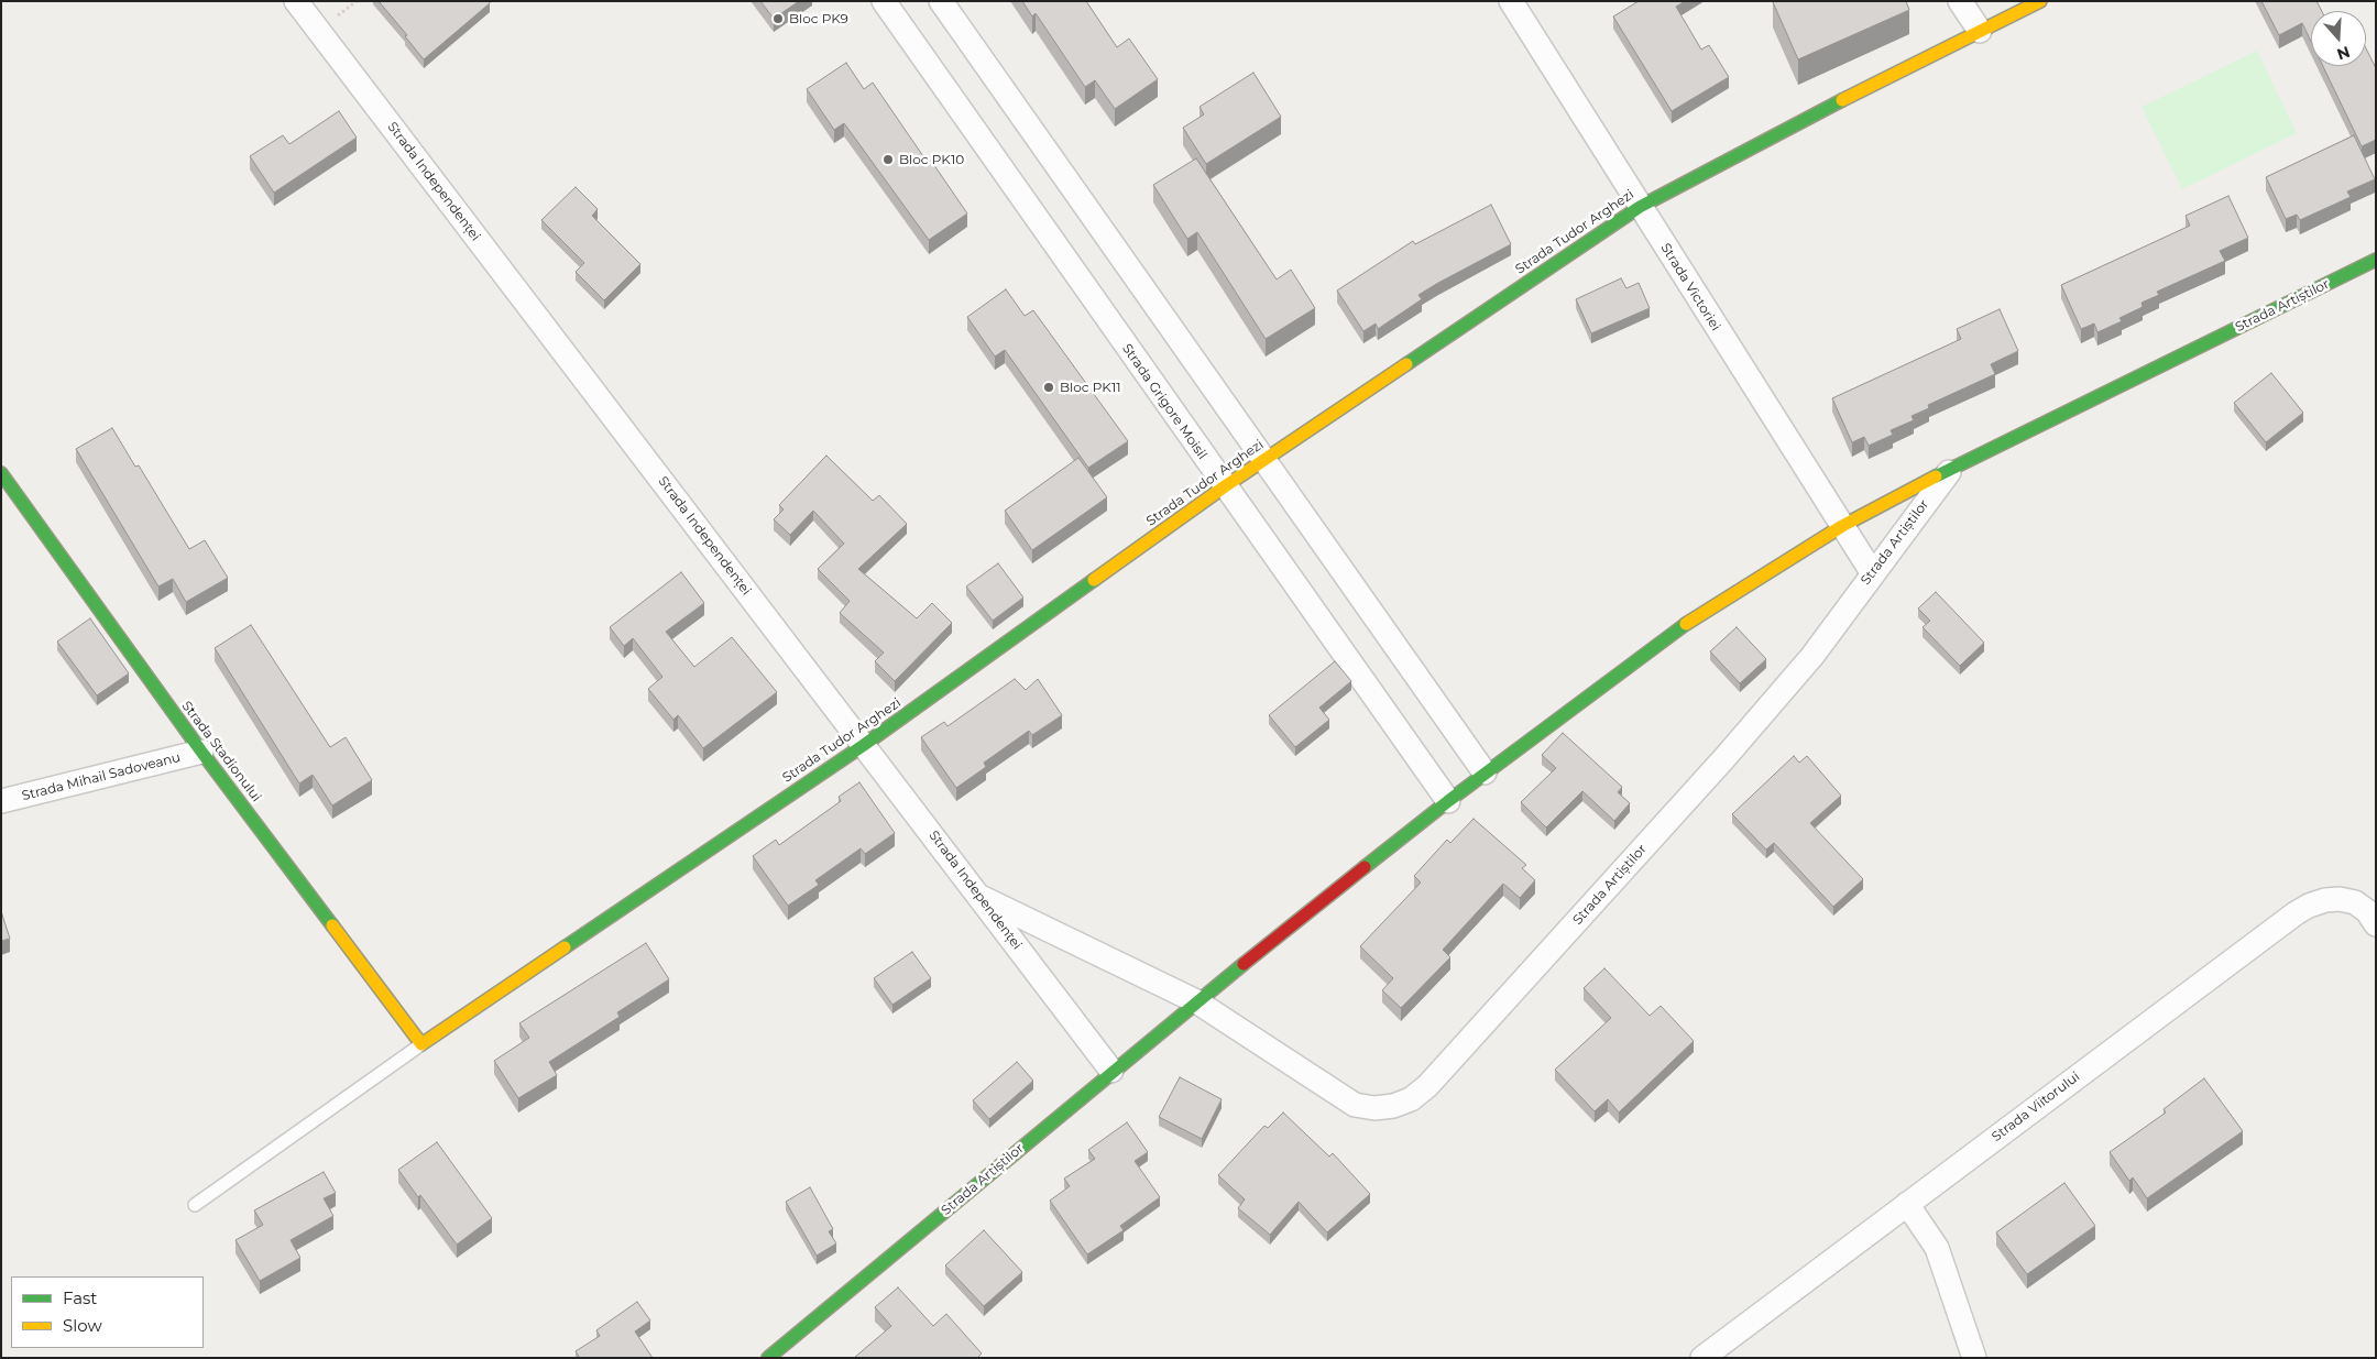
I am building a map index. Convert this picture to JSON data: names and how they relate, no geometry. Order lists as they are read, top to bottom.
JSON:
{
  "streets": {
    "street": [
      "Strada Independenței",
      "Strada Tudor Arghezi",
      "Strada Victoriei",
      "Strada Artiștilor",
      "Strada Grigore Moisil",
      "Strada Stadionului",
      "Strada Mihail Sadoveanu",
      "Strada Viitorului"
    ]
  },
  "crossings": [
    ["Strada Independenței", "Strada Tudor Arghezi"],
    ["Strada Independenței", "Strada Artiștilor"],
    ["Strada Tudor Arghezi", "Strada Victoriei"],
    ["Strada Tudor Arghezi", "Strada Grigore Moisil"],
    ["Strada Tudor Arghezi", "Strada Stadionului"],
    ["Strada Victoriei", "Strada Artiștilor"],
    ["Strada Artiștilor", "Strada Grigore Moisil"],
    ["Strada Stadionului", "Strada Mihail Sadoveanu"]
  ],
  "places": ["Bloc PK9", "Bloc PK10", "Bloc PK11"],
  "legend": ["Fast", "Slow"],
  "north": "bottom"
}
